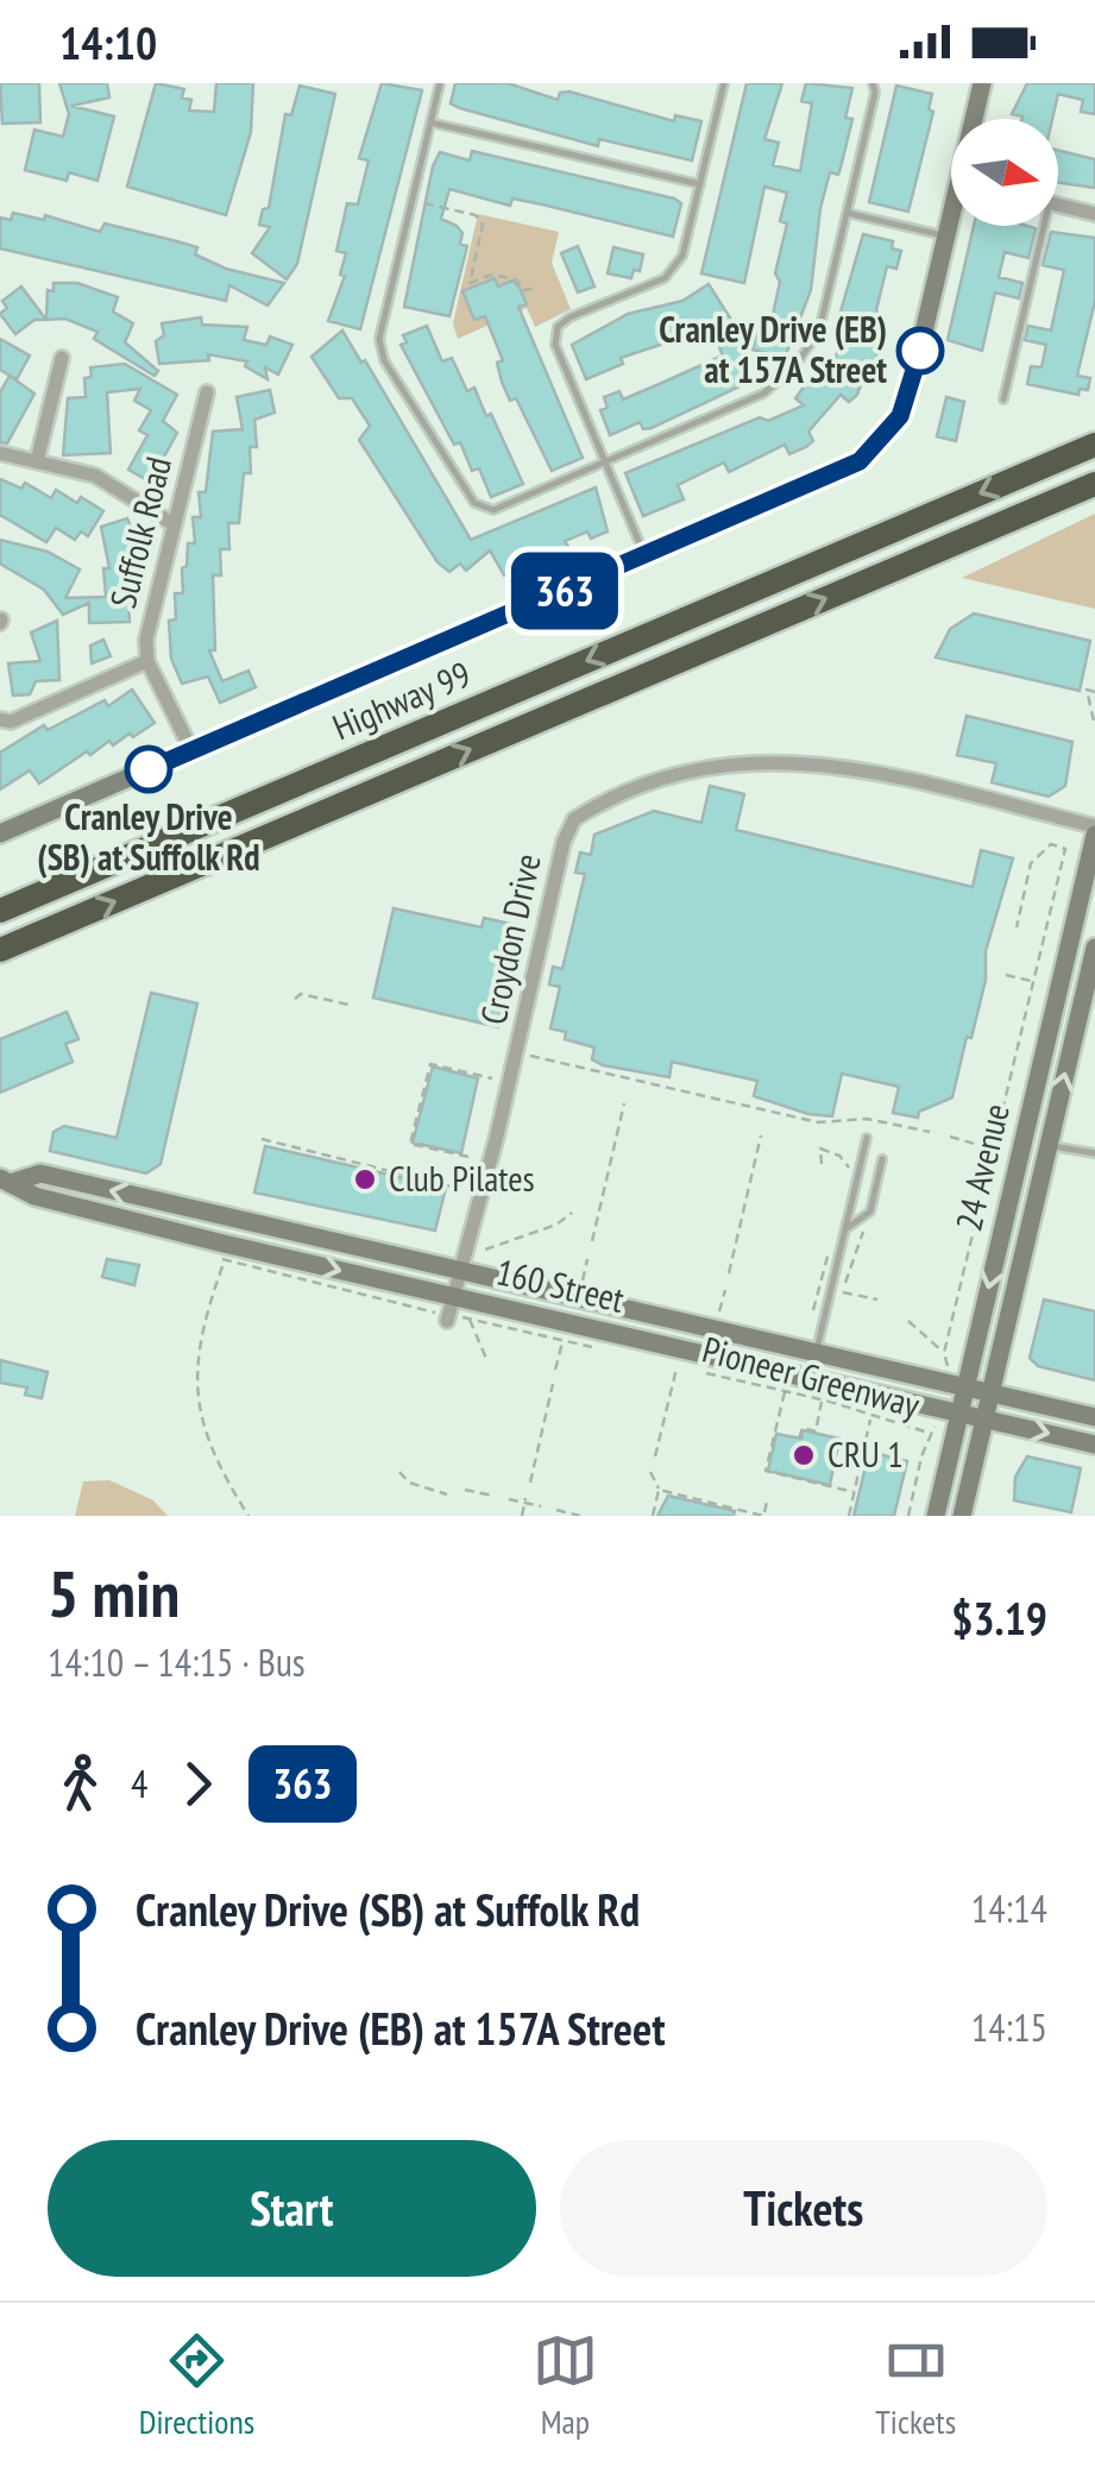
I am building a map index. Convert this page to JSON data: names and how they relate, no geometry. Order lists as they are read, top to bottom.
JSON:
{
  "streets": {
    "highway": ["Highway 99"],
    "street": [
      "Suffolk Road",
      "Croydon Drive",
      "24 Avenue",
      "160 Street"
    ],
    "path": ["Pioneer Greenway"]
  },
  "crossings": [
    ["Croydon Drive", "24 Avenue"],
    ["Croydon Drive", "160 Street"],
    ["24 Avenue", "160 Street"]
  ],
  "places": [
    "Cranley Drive (EB) at 157A Street",
    "Cranley Drive (SB) at Suffolk Rd",
    "Club Pilates",
    "CRU 1"
  ],
  "lines": ["bus line 363"],
  "north": "right",
  "page": {
    "status": "14:10",
    "on_map": "363",
    "heading": ["5 min", "14:10 – 14:15 · Bus", "$3.19"],
    "legs": ["4", "363"],
    "list": [
      {
        "name": "Cranley Drive (SB) at Suffolk Rd",
        "value": "14:14"
      },
      {
        "name": "Cranley Drive (EB) at 157A Street",
        "value": "14:15"
      }
    ],
    "buttons": ["Start", "Tickets"],
    "tabs": ["Directions", "Map", "Tickets"]
  }
}
